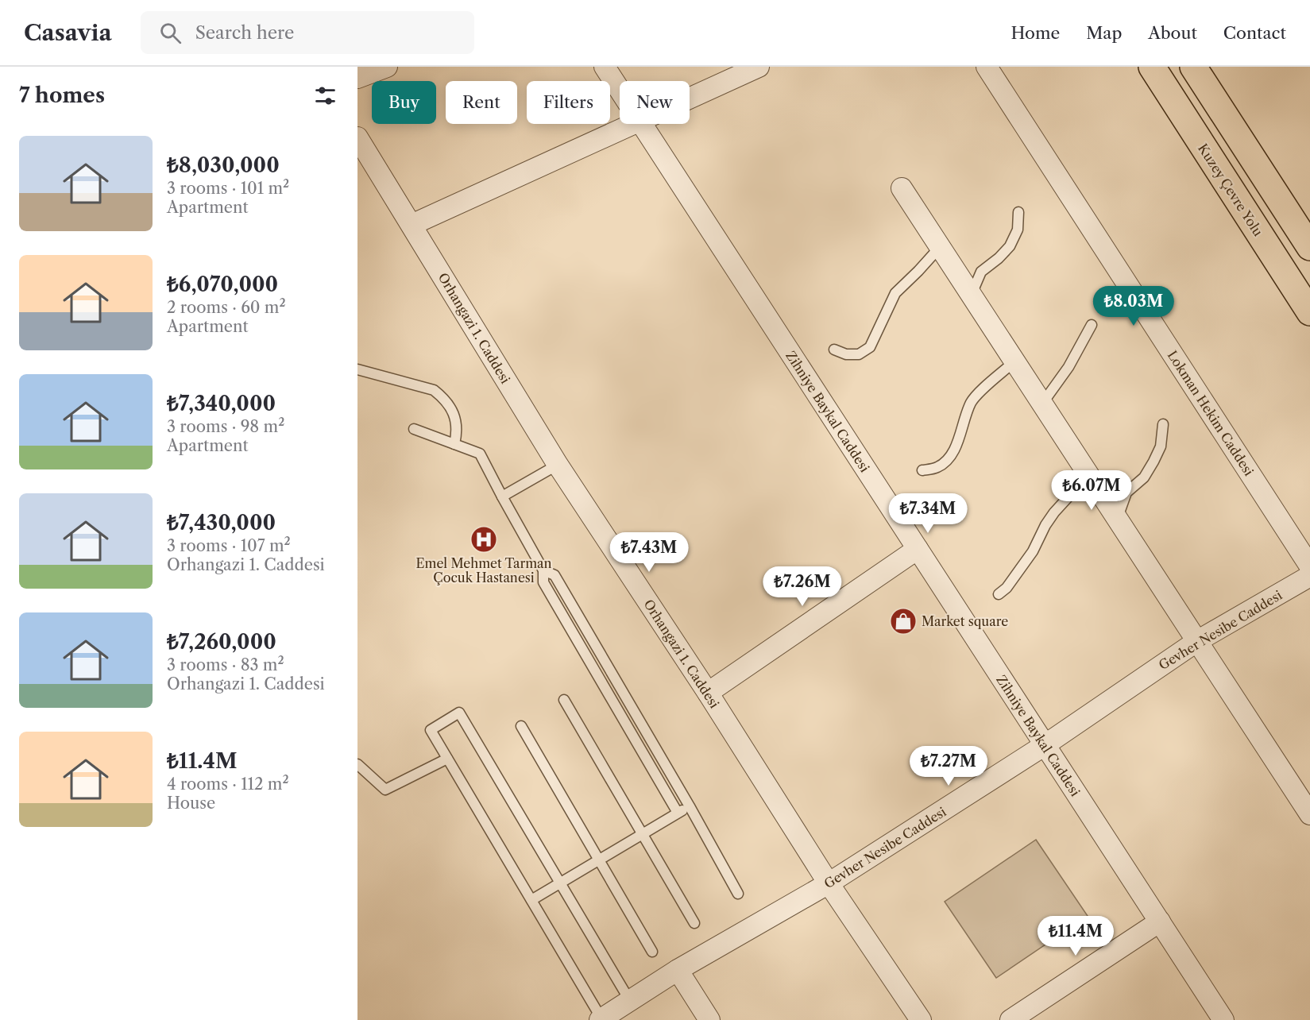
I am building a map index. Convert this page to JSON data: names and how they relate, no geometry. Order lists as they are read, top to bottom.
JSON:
{
  "streets": {
    "highway": ["Kuzey Çevre Yolu"],
    "street": [
      "Orhangazi 1. Caddesi",
      "Zihniye Baykal Caddesi",
      "Lokman Hekim Caddesi",
      "Gevher Nesibe Caddesi"
    ]
  },
  "crossings": [
    ["Orhangazi 1. Caddesi", "Gevher Nesibe Caddesi"],
    ["Zihniye Baykal Caddesi", "Gevher Nesibe Caddesi"]
  ],
  "places": {
    "hospital": ["Emel Mehmet Tarman Çocuk Hastanesi"],
    "shop": ["Market square"]
  },
  "page": {
    "header": "Casavia",
    "search": "Search here",
    "nav": [
      "Home",
      "Map",
      "About",
      "Contact"
    ],
    "heading": "7 homes",
    "chip": [
      "Buy",
      "Rent",
      "Filters",
      "New"
    ],
    "list": [
      {
        "name": "₺8,030,000",
        "note": "3 rooms · 101 m² · Apartment"
      },
      {
        "name": "₺6,070,000",
        "note": "2 rooms · 60 m² · Apartment"
      },
      {
        "name": "₺7,340,000",
        "note": "3 rooms · 98 m² · Apartment"
      },
      {
        "name": "₺7,430,000",
        "note": "3 rooms · 107 m² · Orhangazi 1. Caddesi"
      },
      {
        "name": "₺7,260,000",
        "note": "3 rooms · 83 m² · Orhangazi 1. Caddesi"
      },
      {
        "name": "₺11.4M",
        "note": "4 rooms · 112 m² · House"
      }
    ],
    "price": [
      "₺8.03M",
      "₺6.07M",
      "₺7.34M",
      "₺7.43M",
      "₺7.26M",
      "₺7.27M",
      "₺11.4M"
    ]
  }
}
